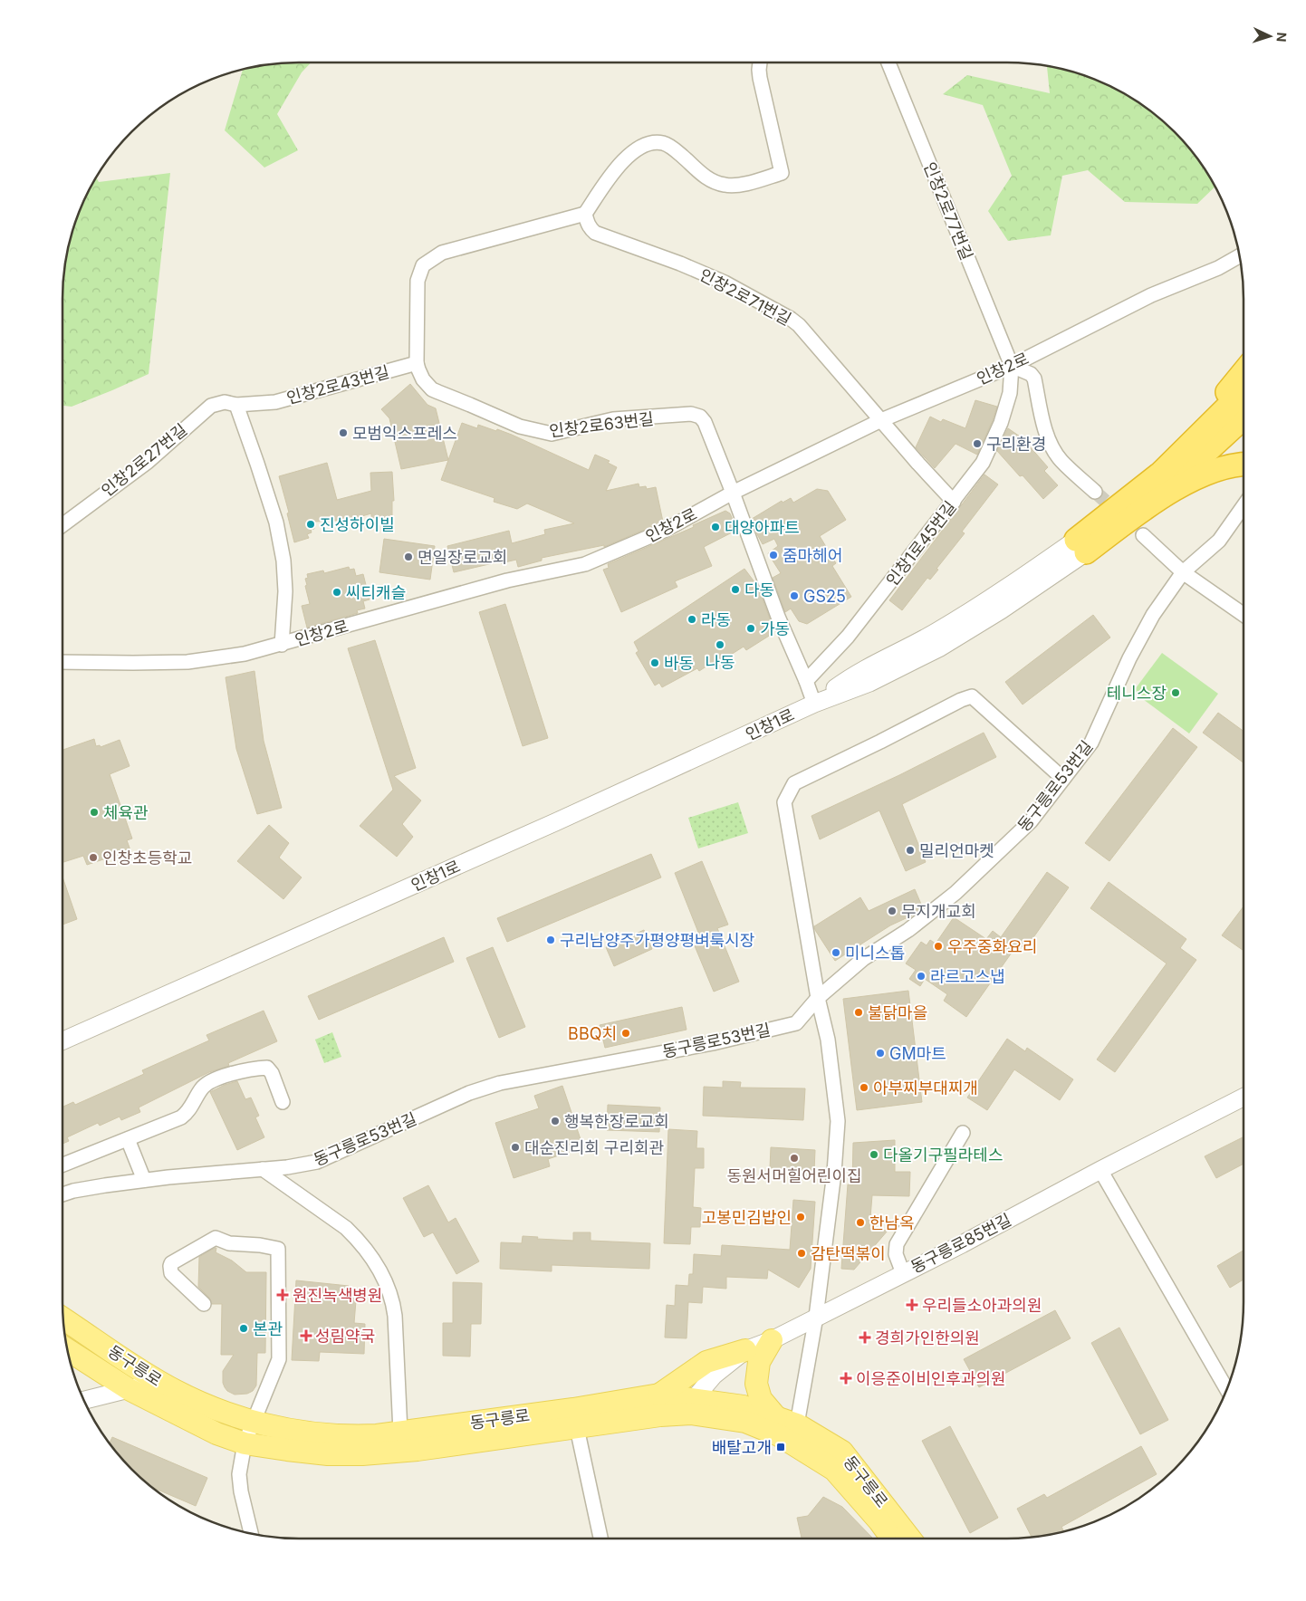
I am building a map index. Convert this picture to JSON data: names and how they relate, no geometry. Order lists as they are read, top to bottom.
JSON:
{
  "streets": {
    "main road": ["동구릉로"],
    "street": [
      "인창2로77번길",
      "인창2로71번길",
      "인창2로",
      "인창2로43번길",
      "인창2로63번길",
      "인창2로27번길",
      "인창1로45번길",
      "인창1로",
      "동구릉로53번길",
      "동구릉로85번길"
    ]
  },
  "crossings": [
    ["인창2로77번길", "인창2로"],
    ["인창2로77번길", "인창1로45번길"],
    ["인창2로71번길", "인창2로"],
    ["인창2로71번길", "인창1로45번길"],
    ["인창2로", "인창2로63번길"],
    ["인창2로", "인창1로45번길"],
    ["인창2로43번길", "인창2로63번길"],
    ["인창2로43번길", "인창2로27번길"],
    ["동구릉로85번길", "동구릉로"]
  ],
  "places": {
    "other": [
      "모범익스프레스",
      "구리환경",
      "진성하이빌",
      "대양아파트",
      "줌마헤어",
      "면일장로교회",
      "다동",
      "씨티캐슬",
      "GS25",
      "라동",
      "가동",
      "나동",
      "바동",
      "테니스장",
      "체육관",
      "밀리언마켓",
      "인창초등학교",
      "무지개교회",
      "구리남양주가평양평벼룩시장",
      "우주중화요리",
      "미니스톱",
      "라르고스냅",
      "불닭마을",
      "BBQ치",
      "GM마트",
      "아부찌부대찌개",
      "행복한장로교회",
      "대순진리회 구리회관",
      "다올기구필라테스",
      "동원서머힐어린이집",
      "고봉민김밥인",
      "한남옥",
      "감탄떡볶이",
      "본관"
    ],
    "health": [
      "원진녹색병원",
      "우리들소아과의원",
      "성림약국",
      "경희가인한의원",
      "이응준이비인후과의원"
    ],
    "transit": ["배탈고개"]
  },
  "north": "right"
}
